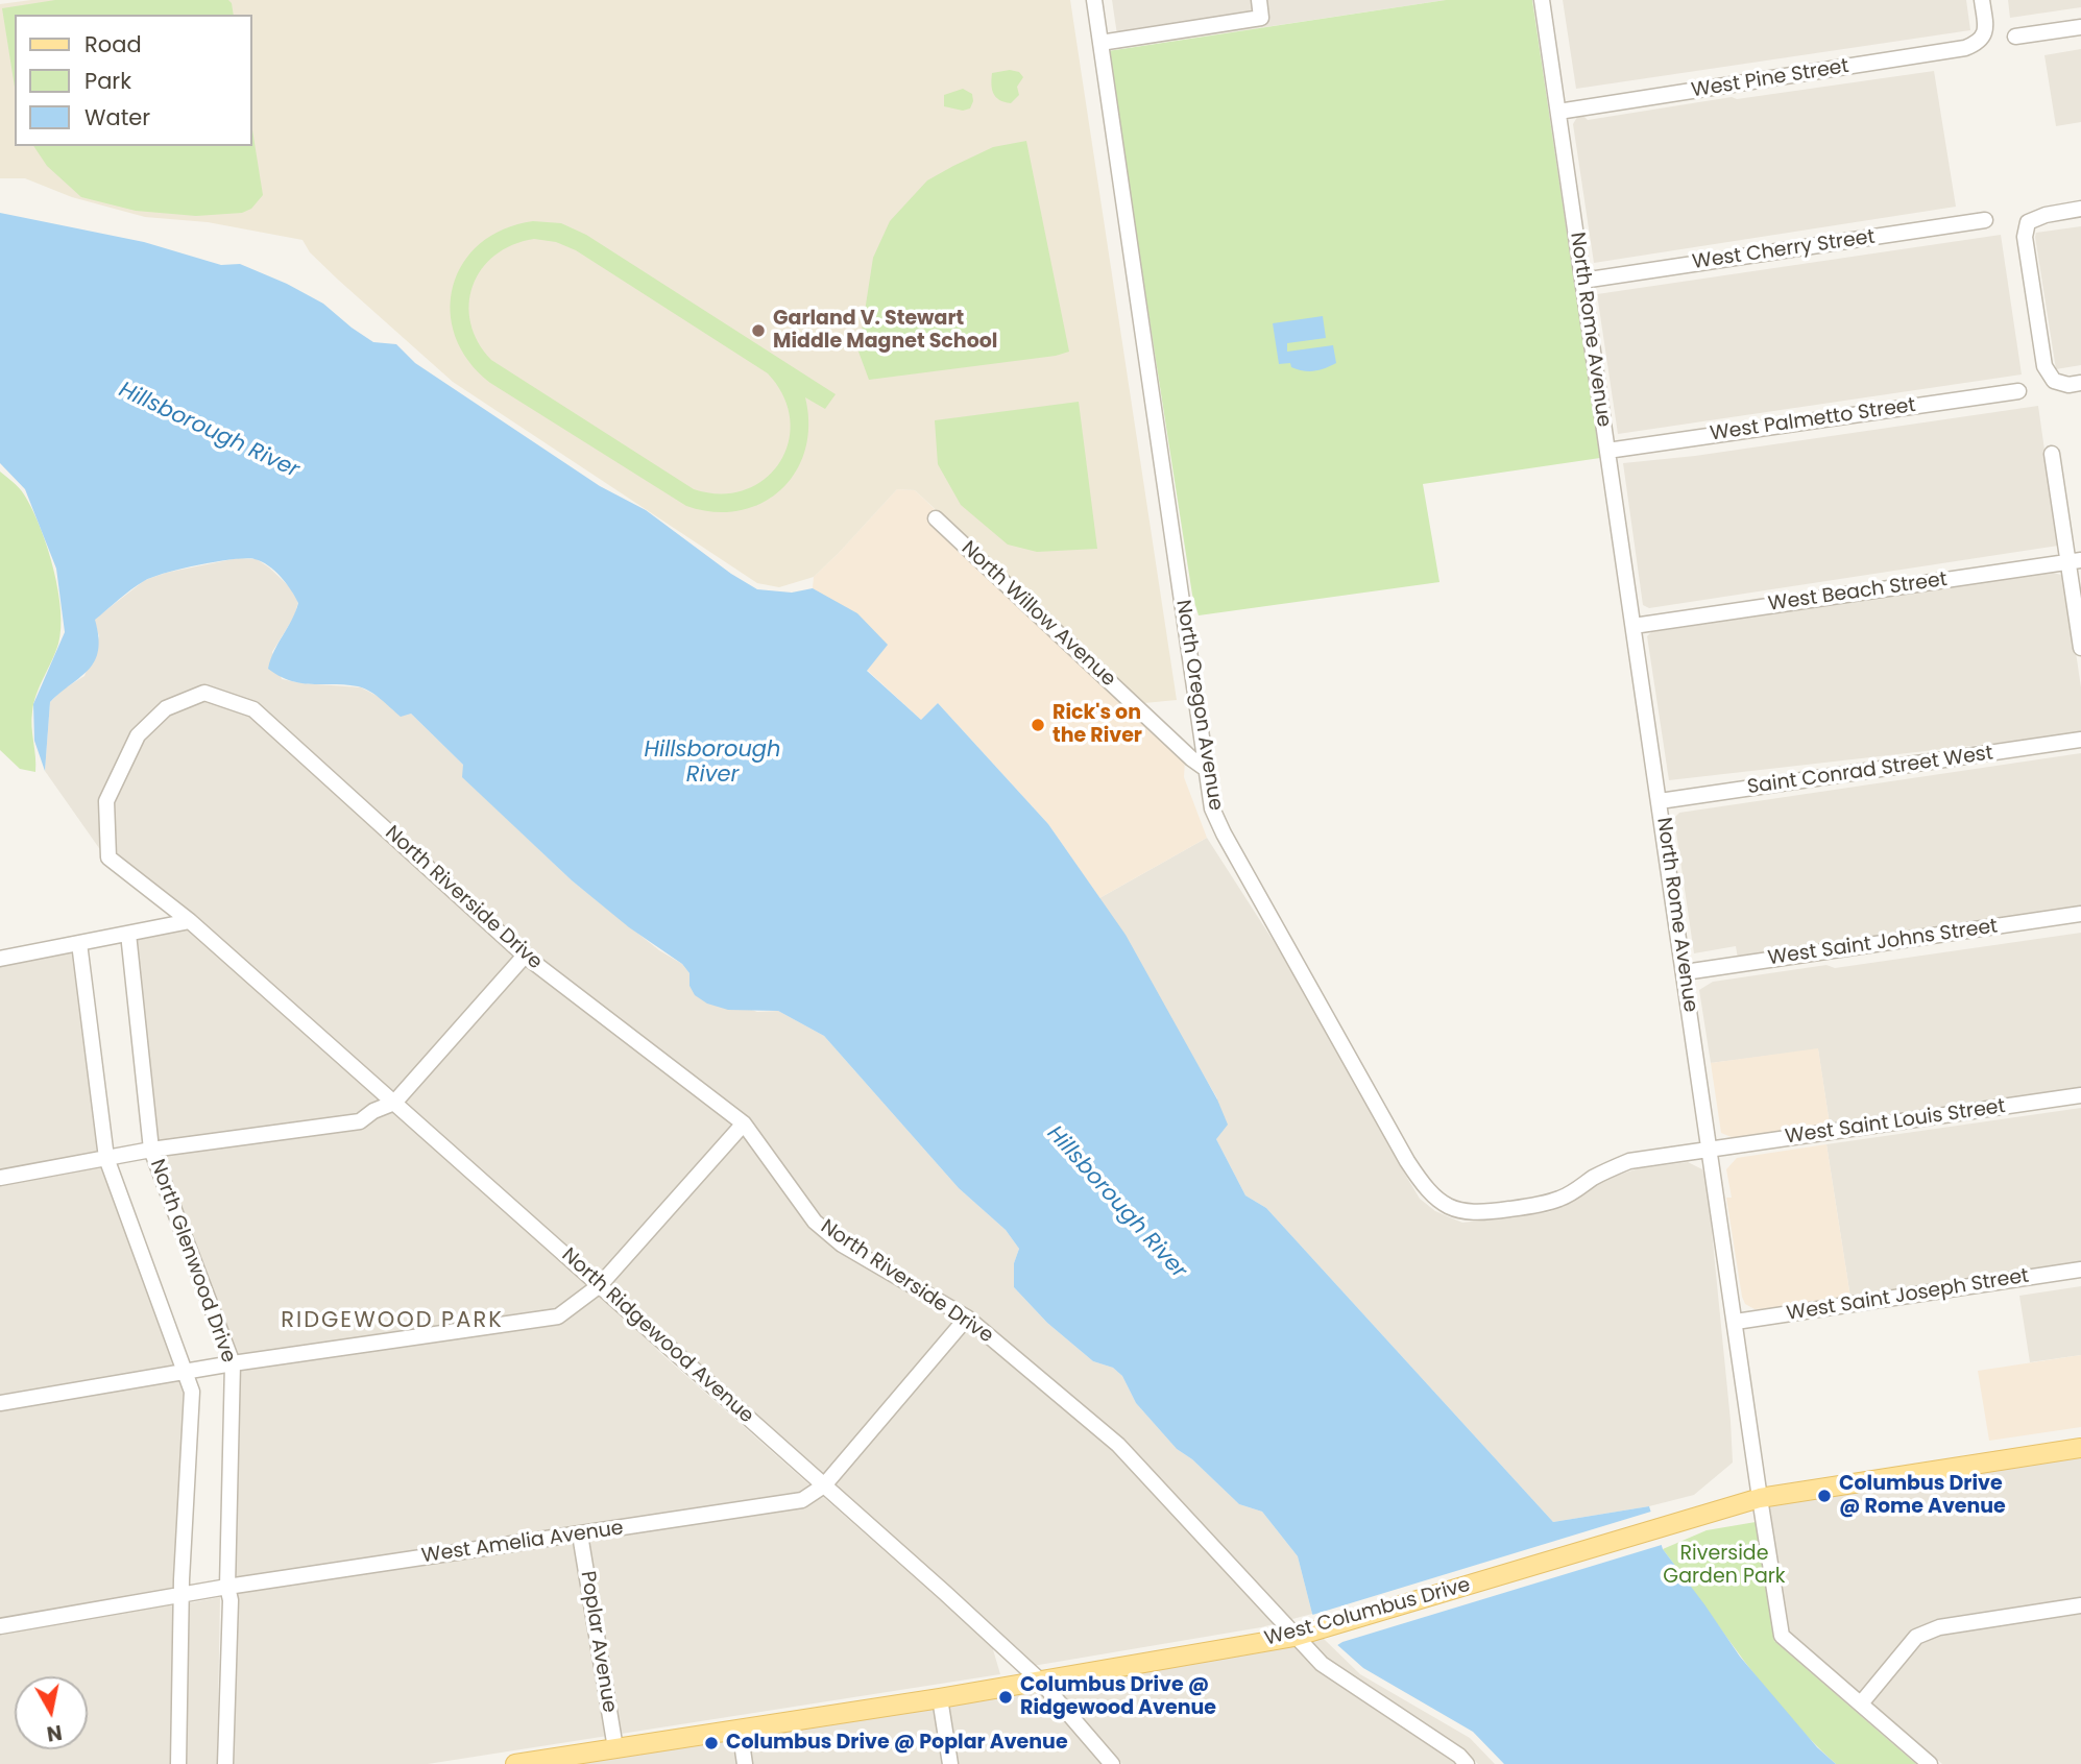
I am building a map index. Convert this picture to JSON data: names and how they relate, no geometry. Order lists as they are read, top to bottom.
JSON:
{
  "streets": {
    "main road": ["West Columbus Drive"],
    "street": [
      "West Pine Street",
      "West Cherry Street",
      "North Rome Avenue",
      "West Palmetto Street",
      "West Beach Street",
      "North Willow Avenue",
      "North Oregon Avenue",
      "Saint Conrad Street West",
      "North Riverside Drive",
      "West Saint Johns Street",
      "West Saint Louis Street",
      "North Glenwood Drive",
      "West Saint Joseph Street",
      "North Ridgewood Avenue",
      "West Amelia Avenue",
      "Poplar Avenue"
    ]
  },
  "crossings": [
    ["West Pine Street", "North Rome Avenue"],
    ["West Cherry Street", "North Rome Avenue"],
    ["North Rome Avenue", "West Palmetto Street"],
    ["North Rome Avenue", "West Beach Street"],
    ["North Rome Avenue", "North Oregon Avenue"],
    ["North Rome Avenue", "Saint Conrad Street West"],
    ["North Rome Avenue", "West Saint Johns Street"],
    ["North Rome Avenue", "West Saint Louis Street"],
    ["North Rome Avenue", "West Saint Joseph Street"],
    ["North Rome Avenue", "West Columbus Drive"],
    ["North Willow Avenue", "North Oregon Avenue"],
    ["North Oregon Avenue", "West Saint Louis Street"],
    ["North Riverside Drive", "North Ridgewood Avenue"],
    ["North Riverside Drive", "West Amelia Avenue"],
    ["North Riverside Drive", "West Columbus Drive"],
    ["North Glenwood Drive", "West Amelia Avenue"],
    ["North Ridgewood Avenue", "West Amelia Avenue"],
    ["North Ridgewood Avenue", "West Columbus Drive"],
    ["West Amelia Avenue", "Poplar Avenue"],
    ["West Columbus Drive", "Poplar Avenue"]
  ],
  "districts": ["RIDGEWOOD PARK"],
  "water": ["Hillsborough River"],
  "parks": ["Riverside Garden Park"],
  "places": [
    "Garland V. Stewart Middle Magnet School",
    "Rick's on the River",
    "Columbus Drive @ Rome Avenue",
    "Columbus Drive @ Ridgewood Avenue",
    "Columbus Drive @ Poplar Avenue"
  ],
  "legend": ["Road", "Park", "Water"],
  "north": "bottom"
}
